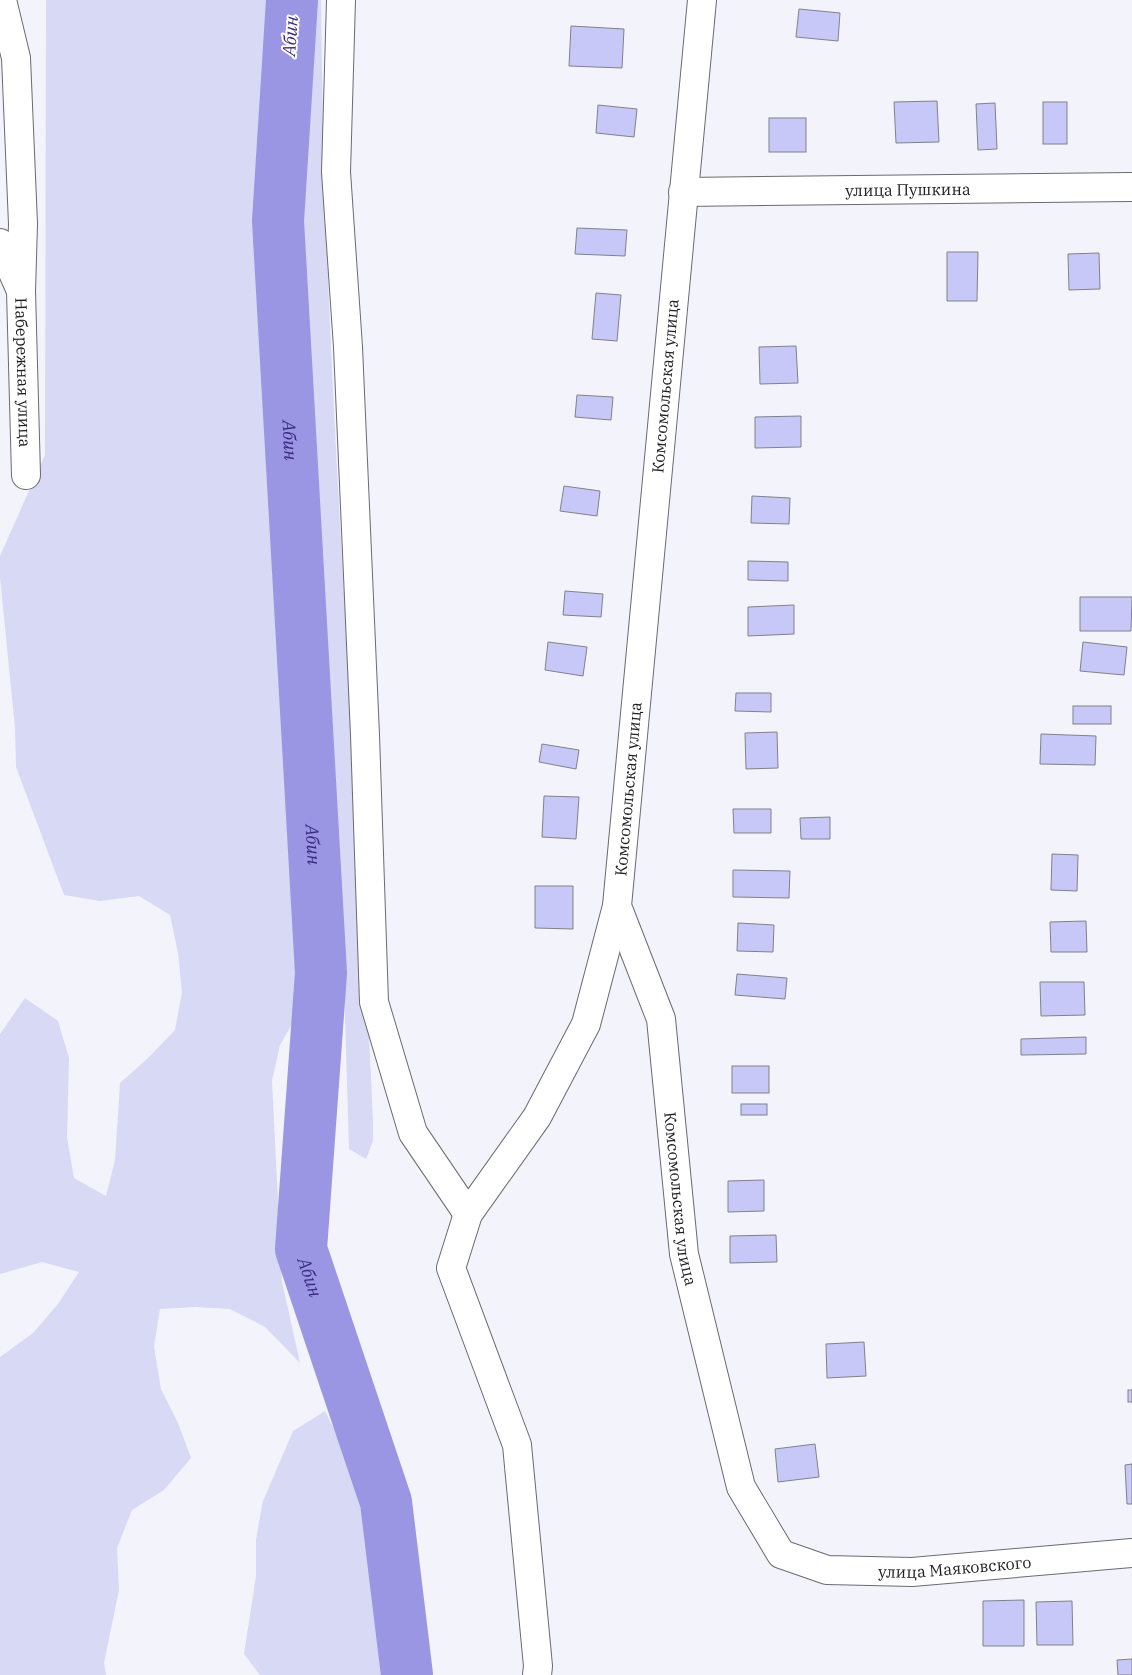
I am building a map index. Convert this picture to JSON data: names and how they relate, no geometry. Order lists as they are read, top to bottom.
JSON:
{
  "streets": {
    "street": [
      "улица Пушкина",
      "Набережная улица",
      "Комсомольская улица",
      "улица Маяковского"
    ]
  },
  "crossings": [
    ["улица Пушкина", "Комсомольская улица"],
    ["Комсомольская улица", "улица Маяковского"]
  ],
  "water": ["Абин"]
}
